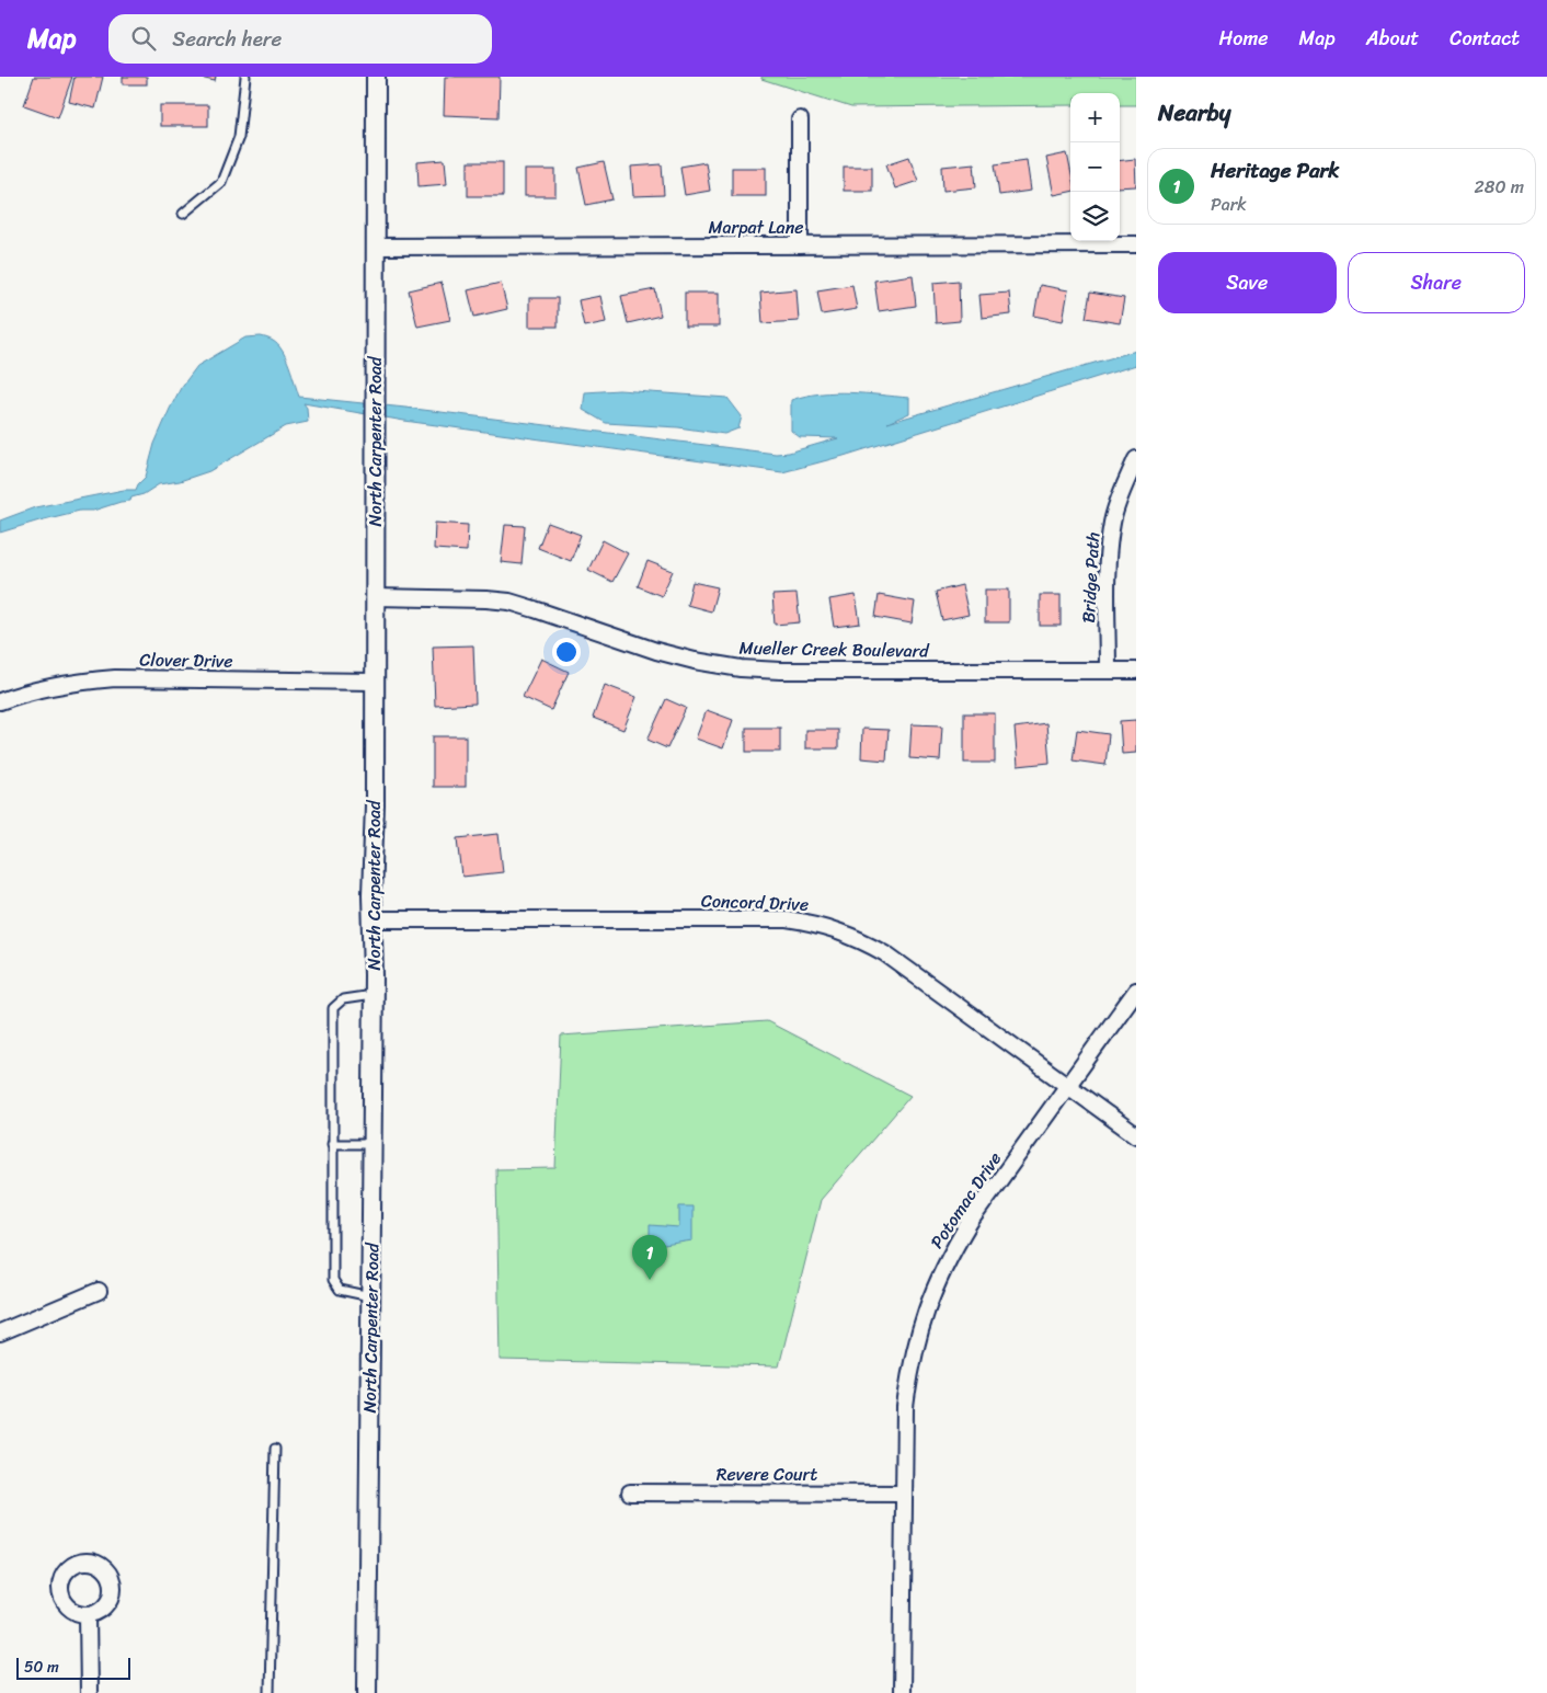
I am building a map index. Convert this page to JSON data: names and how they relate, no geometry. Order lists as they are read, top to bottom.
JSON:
{
  "streets": {
    "street": [
      "Marpat Lane",
      "North Carpenter Road",
      "Bridge Path",
      "Mueller Creek Boulevard",
      "Clover Drive",
      "Concord Drive",
      "Potomac Drive",
      "Revere Court"
    ]
  },
  "crossings": [
    ["Marpat Lane", "North Carpenter Road"],
    ["North Carpenter Road", "Mueller Creek Boulevard"],
    ["North Carpenter Road", "Clover Drive"],
    ["North Carpenter Road", "Concord Drive"],
    ["Bridge Path", "Mueller Creek Boulevard"],
    ["Concord Drive", "Potomac Drive"],
    ["Potomac Drive", "Revere Court"]
  ],
  "scale_bar": "50 m",
  "page": {
    "header": "Map",
    "search": "Search here",
    "nav": [
      "Home",
      "Map",
      "About",
      "Contact"
    ],
    "heading": "Nearby",
    "map_buttons": ["+", "−"],
    "list": [
      {
        "mark": "1",
        "name": "Heritage Park",
        "note": "Park",
        "value": "280 m"
      }
    ],
    "buttons": ["Save", "Share"],
    "pins": "1",
    "scale": "50 m"
  }
}
